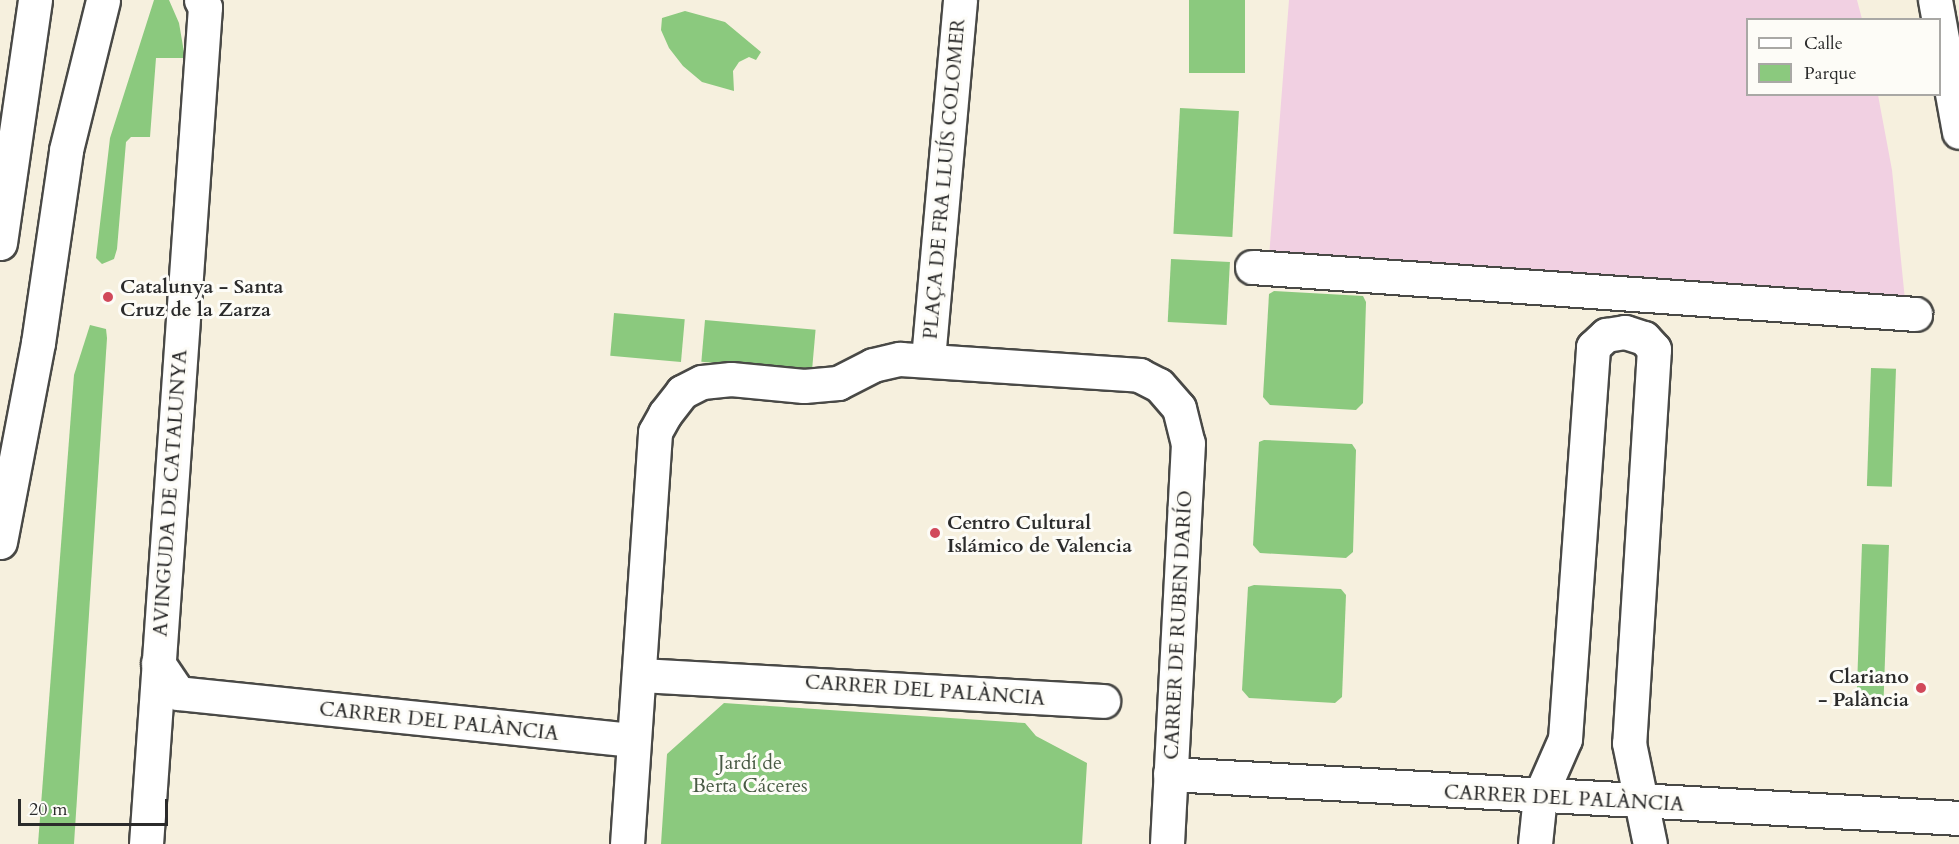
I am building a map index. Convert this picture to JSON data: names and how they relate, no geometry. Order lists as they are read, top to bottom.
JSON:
{
  "streets": {
    "street": [
      "PLAÇA DE FRA LLUÍS COLOMER",
      "AVINGUDA DE CATALUNYA",
      "CARRER DE RUBEN DARÍO",
      "CARRER DEL PALÀNCIA"
    ]
  },
  "crossings": [
    ["PLAÇA DE FRA LLUÍS COLOMER", "CARRER DE RUBEN DARÍO"],
    ["PLAÇA DE FRA LLUÍS COLOMER", "CARRER DEL PALÀNCIA"],
    ["AVINGUDA DE CATALUNYA", "CARRER DEL PALÀNCIA"],
    ["CARRER DE RUBEN DARÍO", "CARRER DEL PALÀNCIA"]
  ],
  "parks": ["Jardí de Berta Cáceres"],
  "places": ["Catalunya - Santa Cruz de la Zarza", "Centro Cultural Islámico de Valencia", "Clariano - Palància"],
  "legend": ["Calle", "Parque"],
  "scale_bar": "20 m"
}
